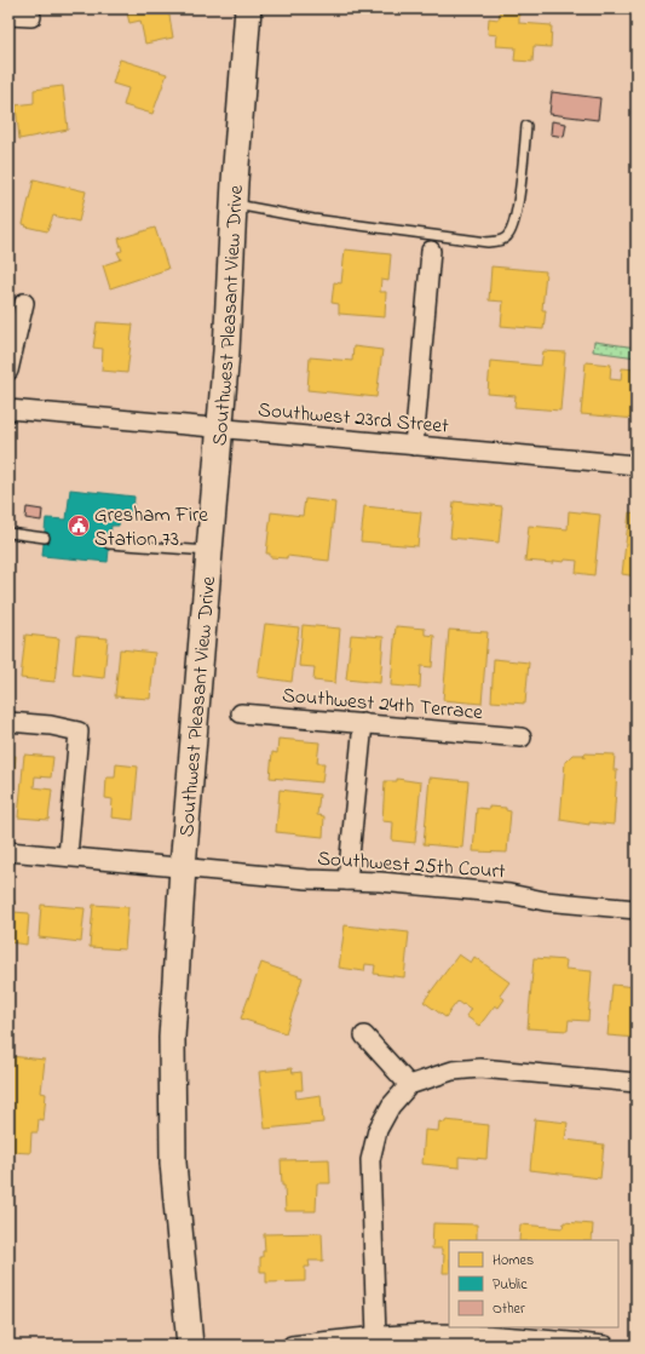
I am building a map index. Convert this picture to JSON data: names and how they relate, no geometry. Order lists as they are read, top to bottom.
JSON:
{
  "streets": {
    "main road": ["Southwest Pleasant View Drive"],
    "street": ["Southwest 23rd Street", "Southwest 24th Terrace", "Southwest 25th Court"]
  },
  "crossings": [
    ["Southwest Pleasant View Drive", "Southwest 23rd Street"],
    ["Southwest Pleasant View Drive", "Southwest 25th Court"]
  ],
  "places": {
    "public building": ["Gresham Fire Station 73"]
  },
  "legend": ["Homes", "Public", "Other"]
}
